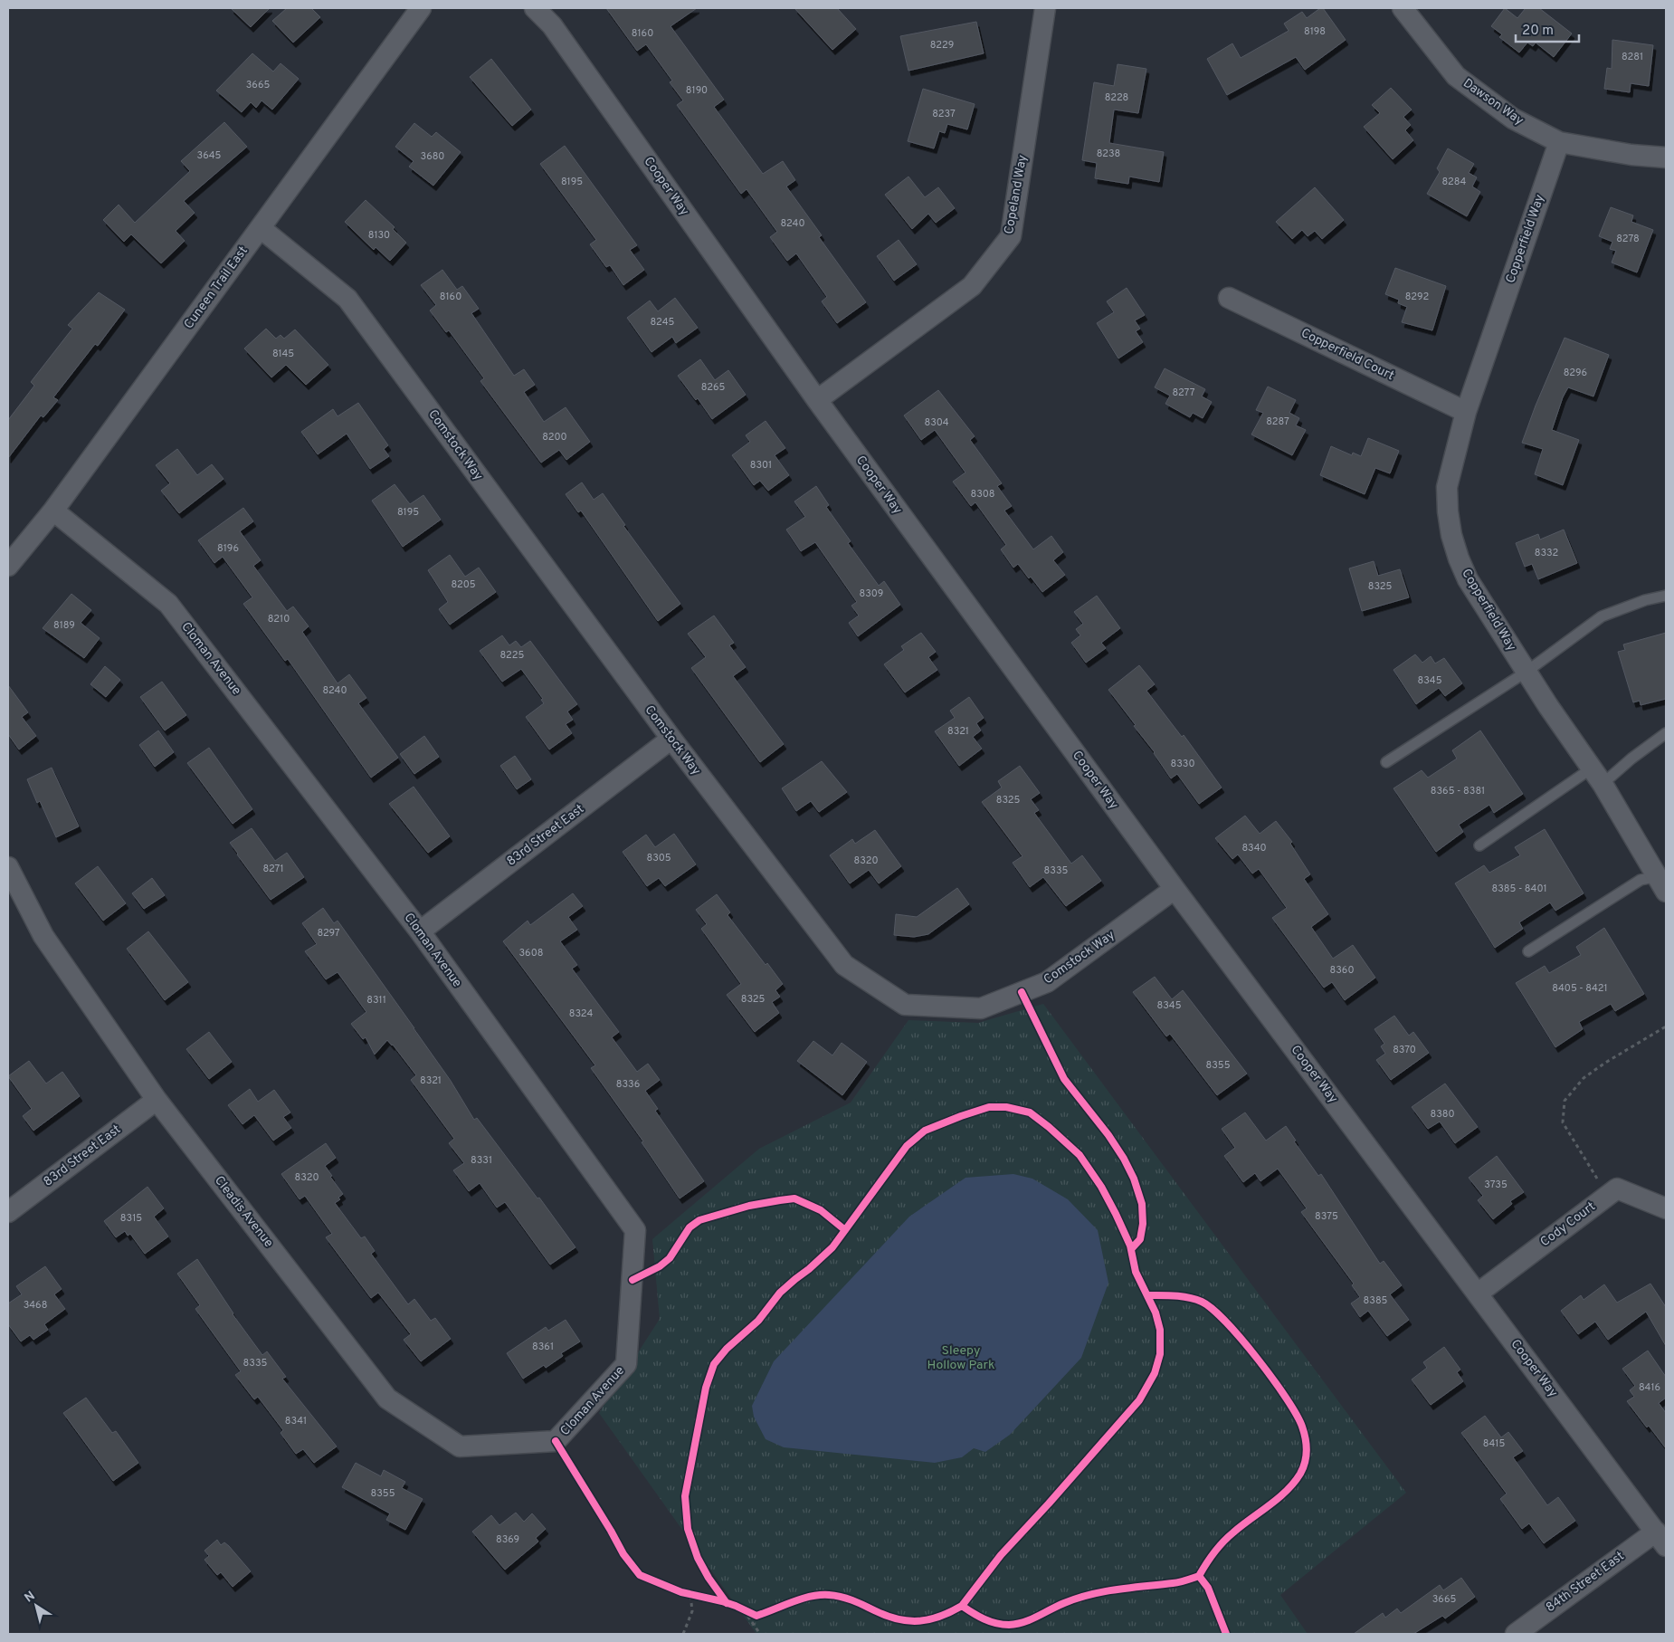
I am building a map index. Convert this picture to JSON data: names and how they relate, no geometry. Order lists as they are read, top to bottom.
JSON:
{
  "streets": {
    "street": [
      "Dawson Way",
      "Cooper Way",
      "Copeland Way",
      "Copperfield Way",
      "Cuneen Trail East",
      "Copperfield Court",
      "Comstock Way",
      "Cloman Avenue",
      "83rd Street East",
      "Cleadis Avenue",
      "Cody Court",
      "84th Street East"
    ]
  },
  "crossings": [
    ["Dawson Way", "Copperfield Way"],
    ["Cooper Way", "Copeland Way"],
    ["Cooper Way", "Comstock Way"],
    ["Cooper Way", "Cody Court"],
    ["Cooper Way", "84th Street East"],
    ["Copperfield Way", "Copperfield Court"],
    ["Cuneen Trail East", "Comstock Way"],
    ["Cuneen Trail East", "Cloman Avenue"],
    ["Comstock Way", "83rd Street East"],
    ["Cloman Avenue", "83rd Street East"],
    ["Cloman Avenue", "Cleadis Avenue"],
    ["83rd Street East", "Cleadis Avenue"]
  ],
  "parks": ["Sleepy Hollow Park"],
  "house_numbers": [
    "8198",
    "8160",
    "8229",
    "8281",
    "3665",
    "8190",
    "8228",
    "8237",
    "8238",
    "3645",
    "3680",
    "8195",
    "8284",
    "8240",
    "8130",
    "8278",
    "8160",
    "8292",
    "8245",
    "8145",
    "8296",
    "8265",
    "8277",
    "8287",
    "8304",
    "8200",
    "8301",
    "8308",
    "8195",
    "8196",
    "8332",
    "8205",
    "8325",
    "8309",
    "8210",
    "8189",
    "8225",
    "8345",
    "8240",
    "8321",
    "8330",
    "8365 - 8381",
    "8325",
    "8340",
    "8305",
    "8320",
    "8271",
    "8335",
    "8385 - 8401",
    "8297",
    "3608",
    "8360",
    "8405 - 8421",
    "8325",
    "8311",
    "8345",
    "8324",
    "8370",
    "8355",
    "8321",
    "8336",
    "8380",
    "8331",
    "8320",
    "3735",
    "8375",
    "8315",
    "8385",
    "3468",
    "8361",
    "8335",
    "8416",
    "8341",
    "8415",
    "8355",
    "8369",
    "3665"
  ],
  "scale_bar": "20 m",
  "north": "top left"
}
